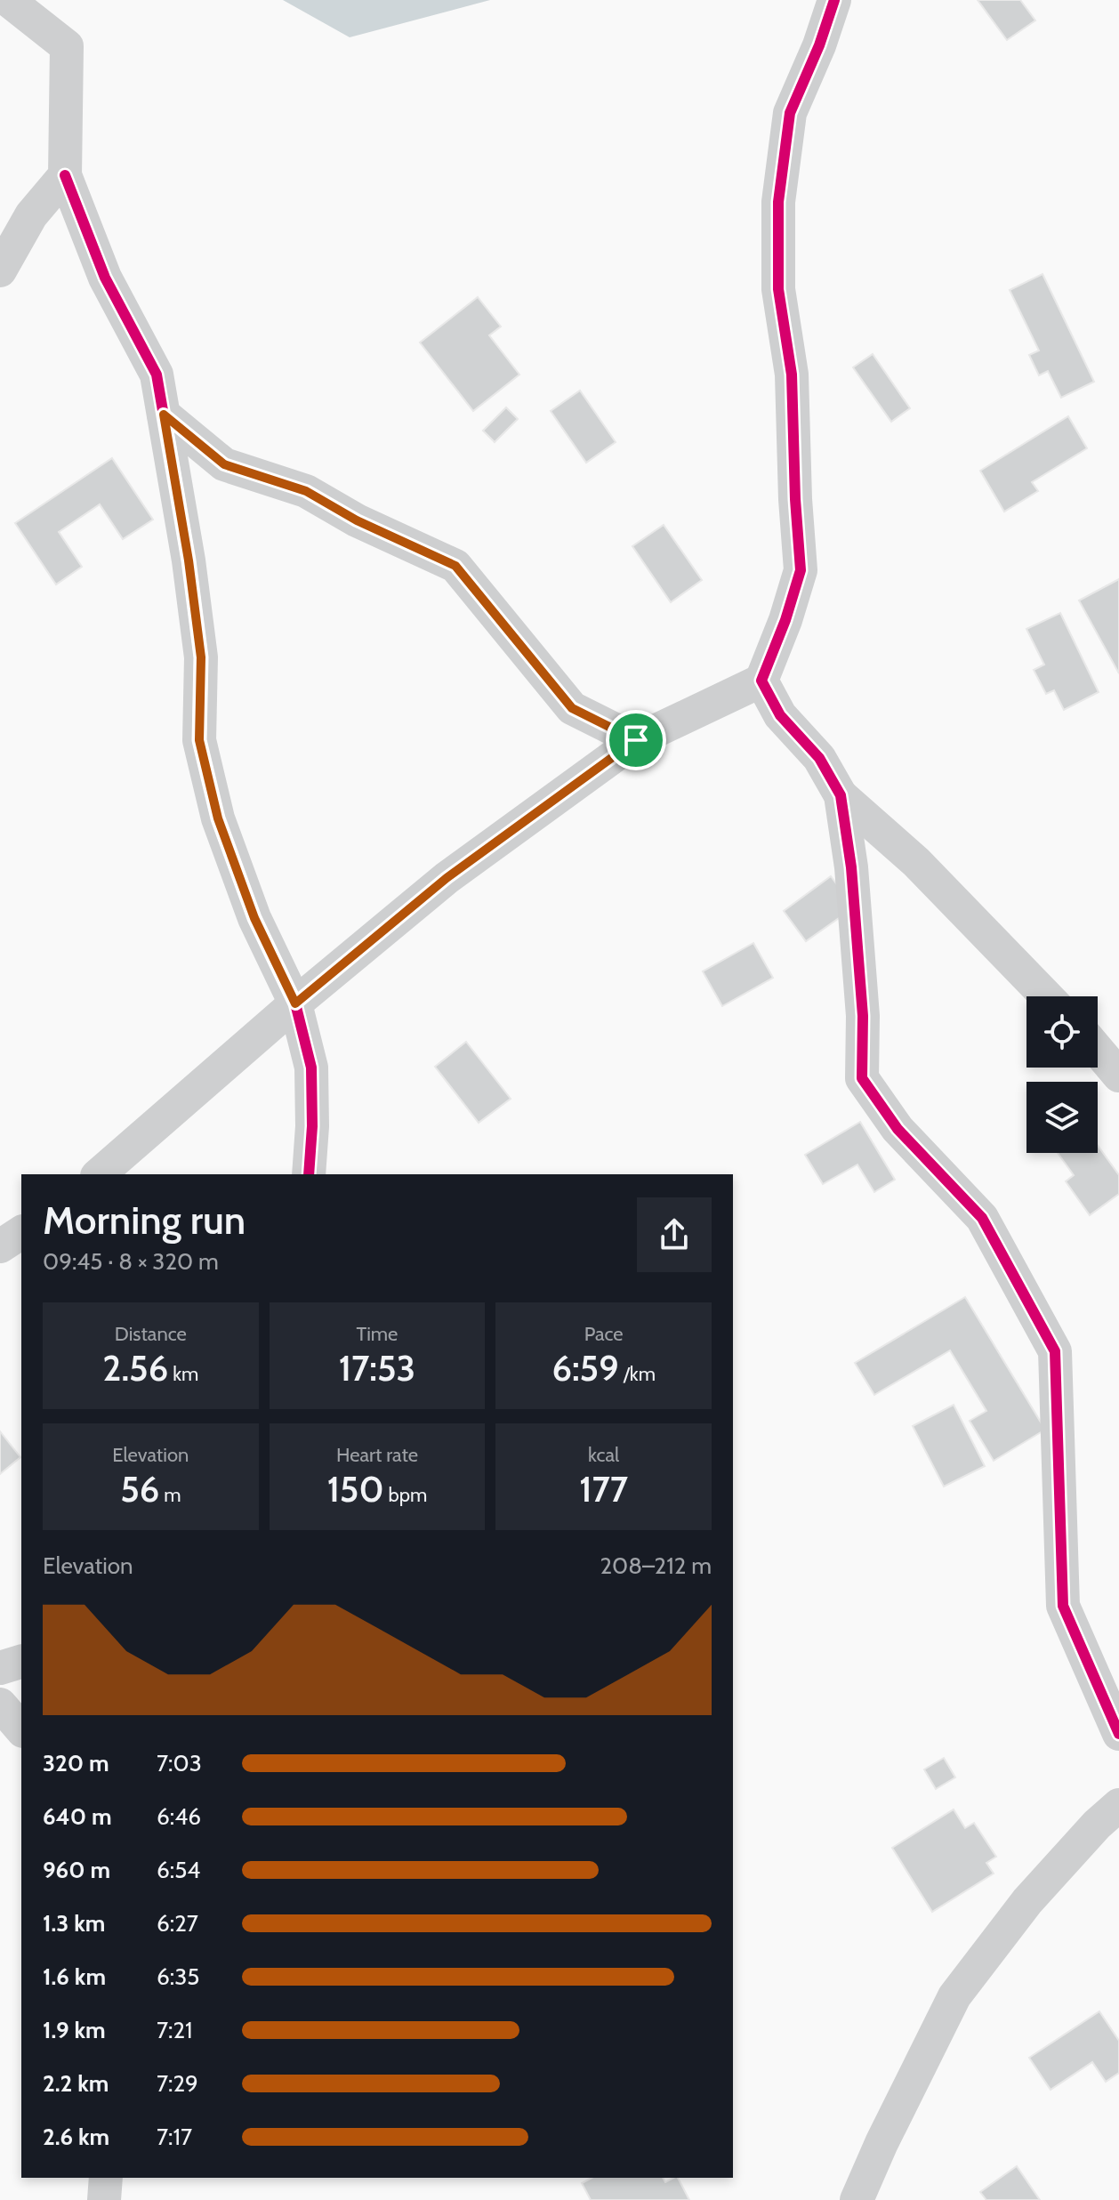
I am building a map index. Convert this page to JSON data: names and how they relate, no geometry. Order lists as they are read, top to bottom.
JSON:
{
  "page": {
    "heading": ["Morning run", "09:45 · 8 × 320 m"],
    "stats": [
      ["Distance", "2.56 km"],
      ["Time", "17:53"],
      ["Pace", "6:59 /km"],
      ["Elevation", "56 m"],
      ["Heart rate", "150 bpm"],
      ["kcal", "177"]
    ],
    "chart": ["Elevation", "208–212 m"],
    "list": [
      {
        "name": "320 m",
        "note": "7:03"
      },
      {
        "name": "640 m",
        "note": "6:46"
      },
      {
        "name": "960 m",
        "note": "6:54"
      },
      {
        "name": "1.3 km",
        "note": "6:27"
      },
      {
        "name": "1.6 km",
        "note": "6:35"
      },
      {
        "name": "1.9 km",
        "note": "7:21"
      },
      {
        "name": "2.2 km",
        "note": "7:29"
      },
      {
        "name": "2.6 km",
        "note": "7:17"
      }
    ]
  }
}
